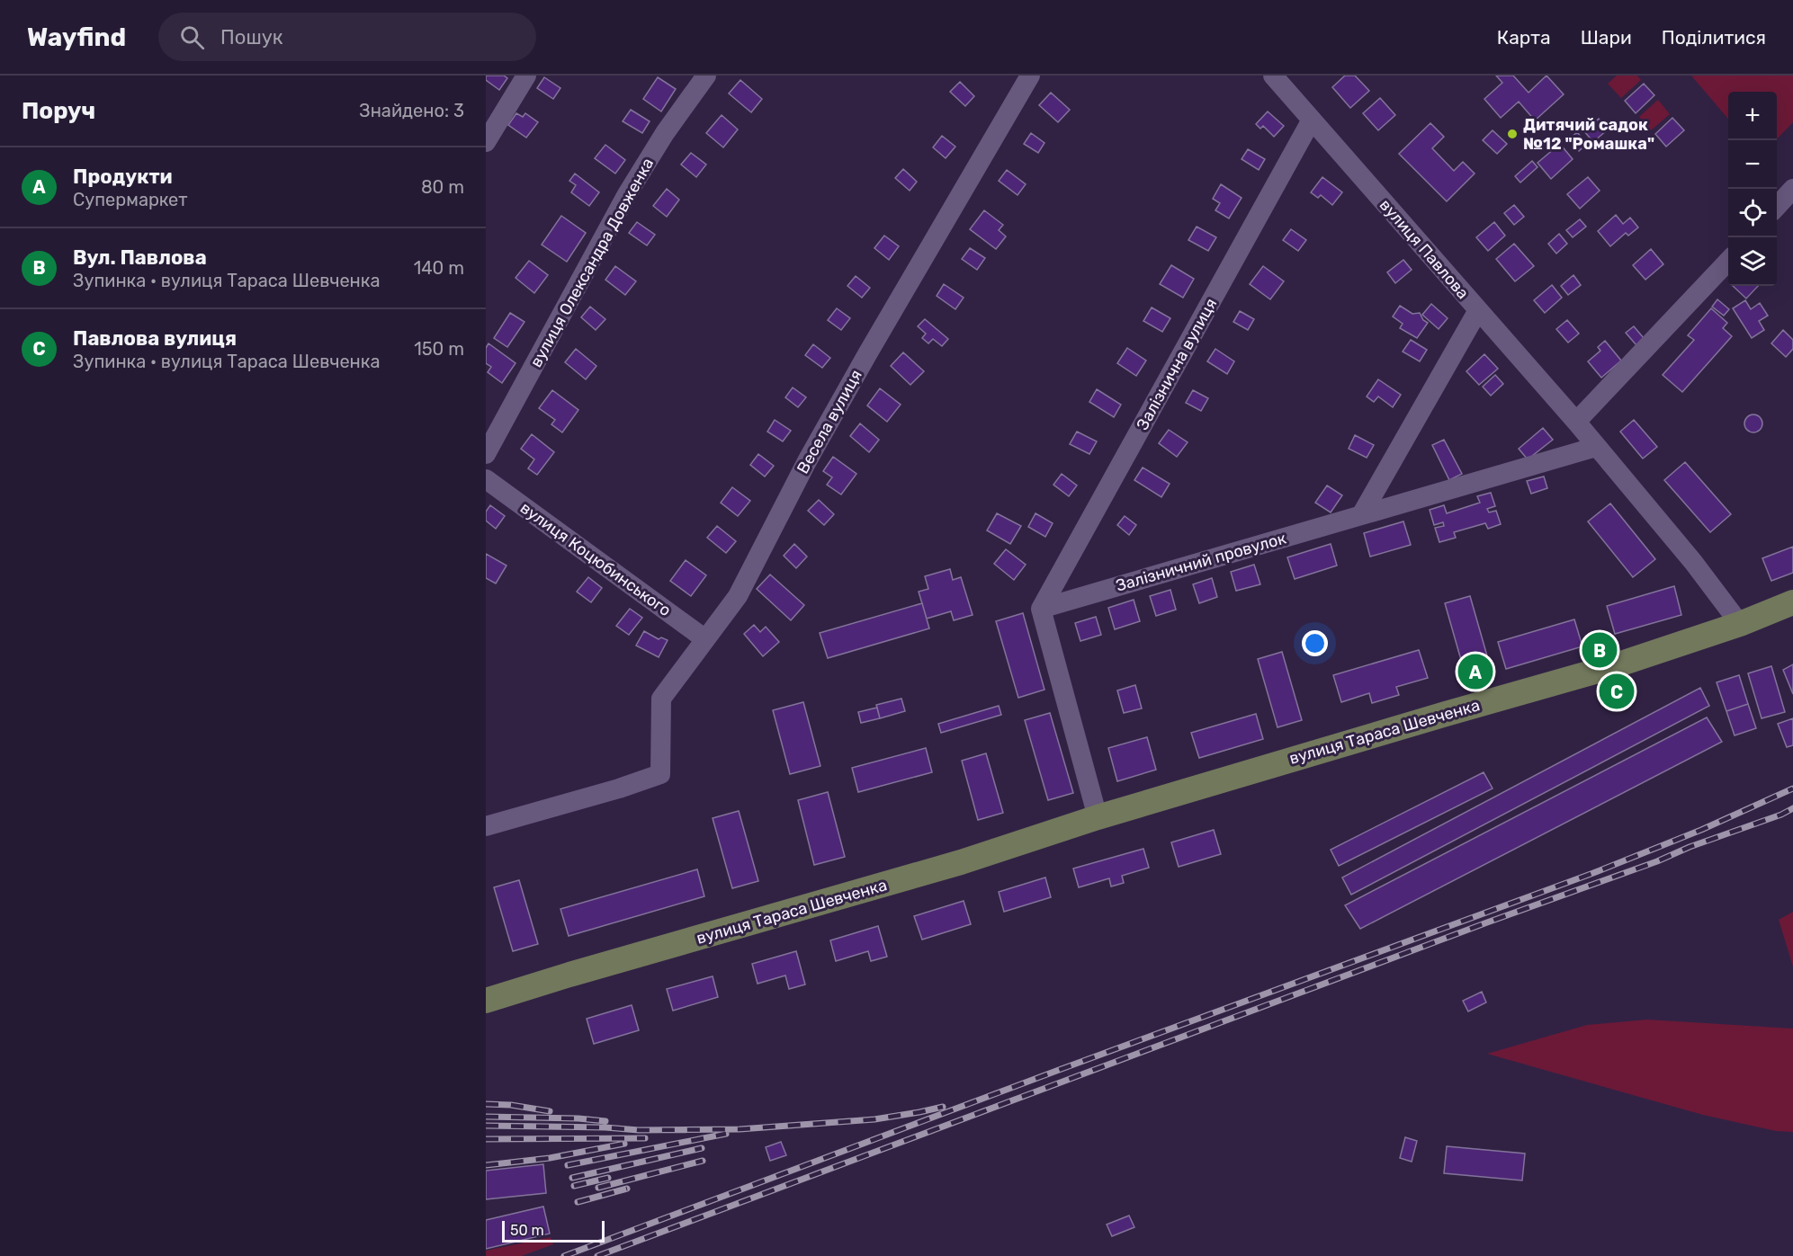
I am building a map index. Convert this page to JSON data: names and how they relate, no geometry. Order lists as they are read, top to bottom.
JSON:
{
  "streets": {
    "main road": ["вулиця Тараса Шевченка"],
    "street": [
      "вулиця Павлова",
      "вулиця Олександра Довженка",
      "Залізнична вулиця",
      "Весела вулиця",
      "вулиця Коцюбинського",
      "Залізничний провулок"
    ]
  },
  "crossings": [
    ["вулиця Павлова", "Залізнична вулиця"],
    ["вулиця Павлова", "Залізничний провулок"],
    ["вулиця Павлова", "вулиця Тараса Шевченка"],
    ["Залізнична вулиця", "Залізничний провулок"],
    ["Весела вулиця", "вулиця Коцюбинського"]
  ],
  "places": ["Дитячий садок №12 \"Ромашка\""],
  "scale_bar": "50 m",
  "page": {
    "header": "Wayfind",
    "search": "Пошук",
    "nav": ["Карта", "Шари", "Поділитися"],
    "heading": ["Поруч", "Знайдено: 3"],
    "map_buttons": ["+", "−"],
    "list": [
      {
        "mark": "A",
        "name": "Продукти",
        "note": "Супермаркет",
        "value": "80 m"
      },
      {
        "mark": "B",
        "name": "Вул. Павлова",
        "note": "Зупинка · вулиця Тараса Шевченка",
        "value": "140 m"
      },
      {
        "mark": "C",
        "name": "Павлова вулиця",
        "note": "Зупинка · вулиця Тараса Шевченка",
        "value": "150 m"
      }
    ],
    "pins": ["B", "A", "C"],
    "scale": "50 m"
  }
}
